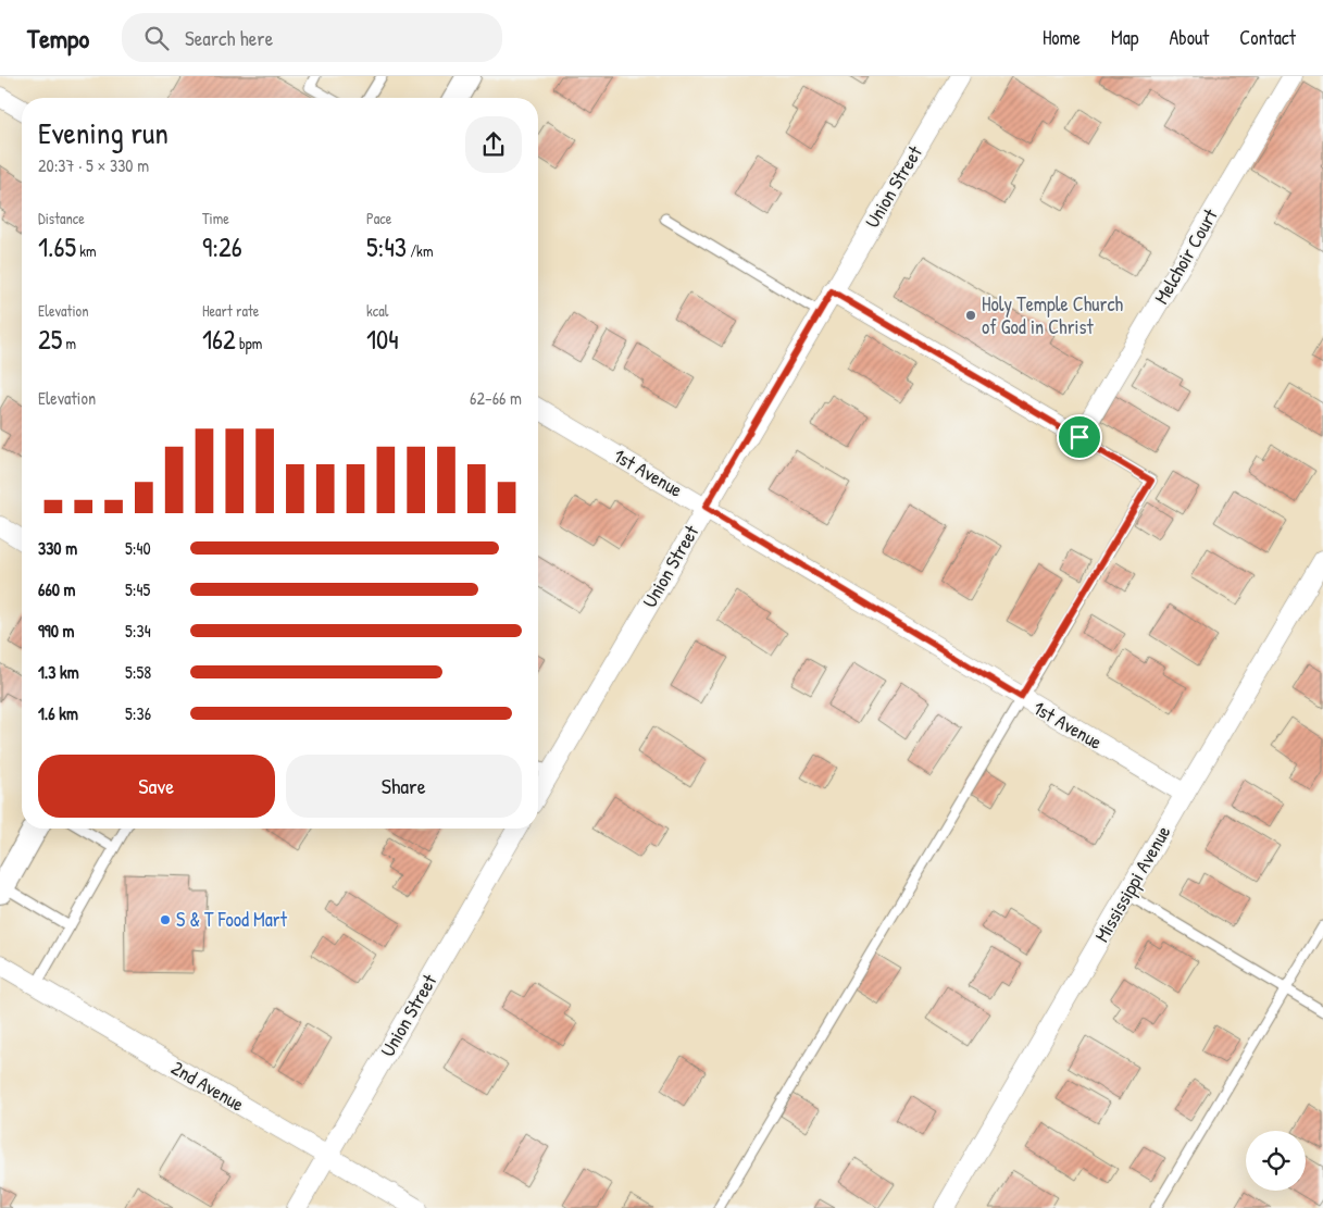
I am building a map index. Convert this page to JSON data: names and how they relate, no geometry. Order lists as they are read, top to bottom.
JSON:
{
  "streets": {
    "street": [
      "Union Street",
      "Melchoir Court",
      "1st Avenue",
      "Mississippi Avenue",
      "2nd Avenue"
    ]
  },
  "crossings": [
    ["Union Street", "1st Avenue"],
    ["Union Street", "2nd Avenue"],
    ["1st Avenue", "Mississippi Avenue"]
  ],
  "places": ["Holy Temple Church of God in Christ", "S & T Food Mart"],
  "page": {
    "header": "Tempo",
    "search": "Search here",
    "nav": [
      "Home",
      "Map",
      "About",
      "Contact"
    ],
    "heading": ["Evening run", "20:37 · 5 × 330 m"],
    "stats": [
      ["Distance", "1.65 km"],
      ["Time", "9:26"],
      ["Pace", "5:43 /km"],
      ["Elevation", "25 m"],
      ["Heart rate", "162 bpm"],
      ["kcal", "104"]
    ],
    "chart": ["Elevation", "62–66 m"],
    "list": [
      {
        "name": "330 m",
        "note": "5:40"
      },
      {
        "name": "660 m",
        "note": "5:45"
      },
      {
        "name": "990 m",
        "note": "5:34"
      },
      {
        "name": "1.3 km",
        "note": "5:58"
      },
      {
        "name": "1.6 km",
        "note": "5:36"
      }
    ],
    "buttons": ["Save", "Share"]
  }
}
